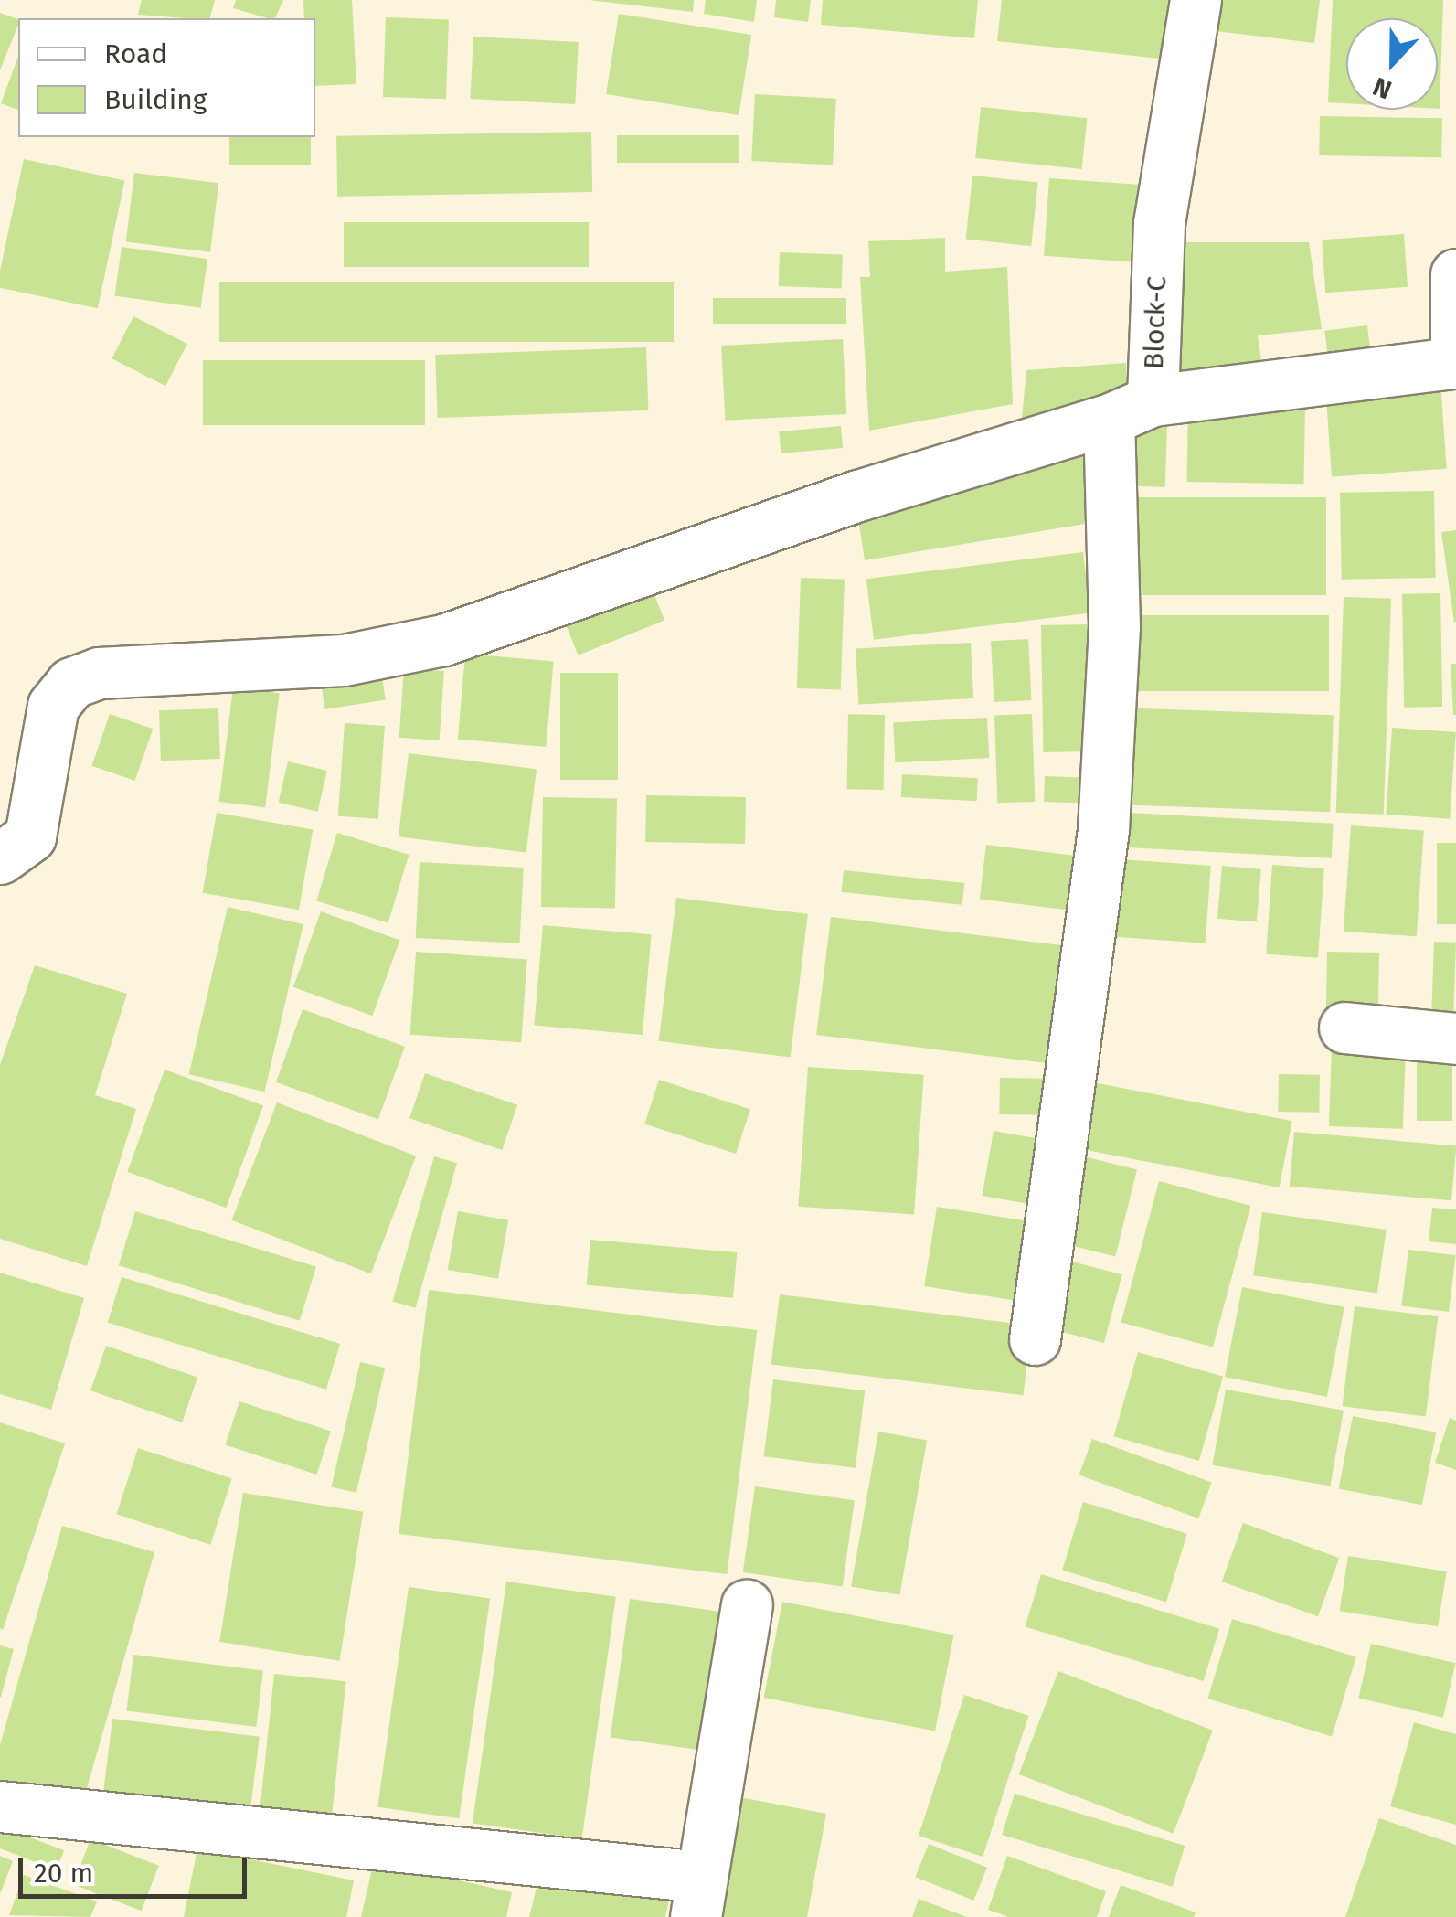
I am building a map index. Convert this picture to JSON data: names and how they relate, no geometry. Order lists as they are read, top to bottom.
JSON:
{
  "streets": {
    "street": ["Block-C"]
  },
  "legend": ["Road", "Building"],
  "scale_bar": "20 m",
  "north": "bottom"
}
